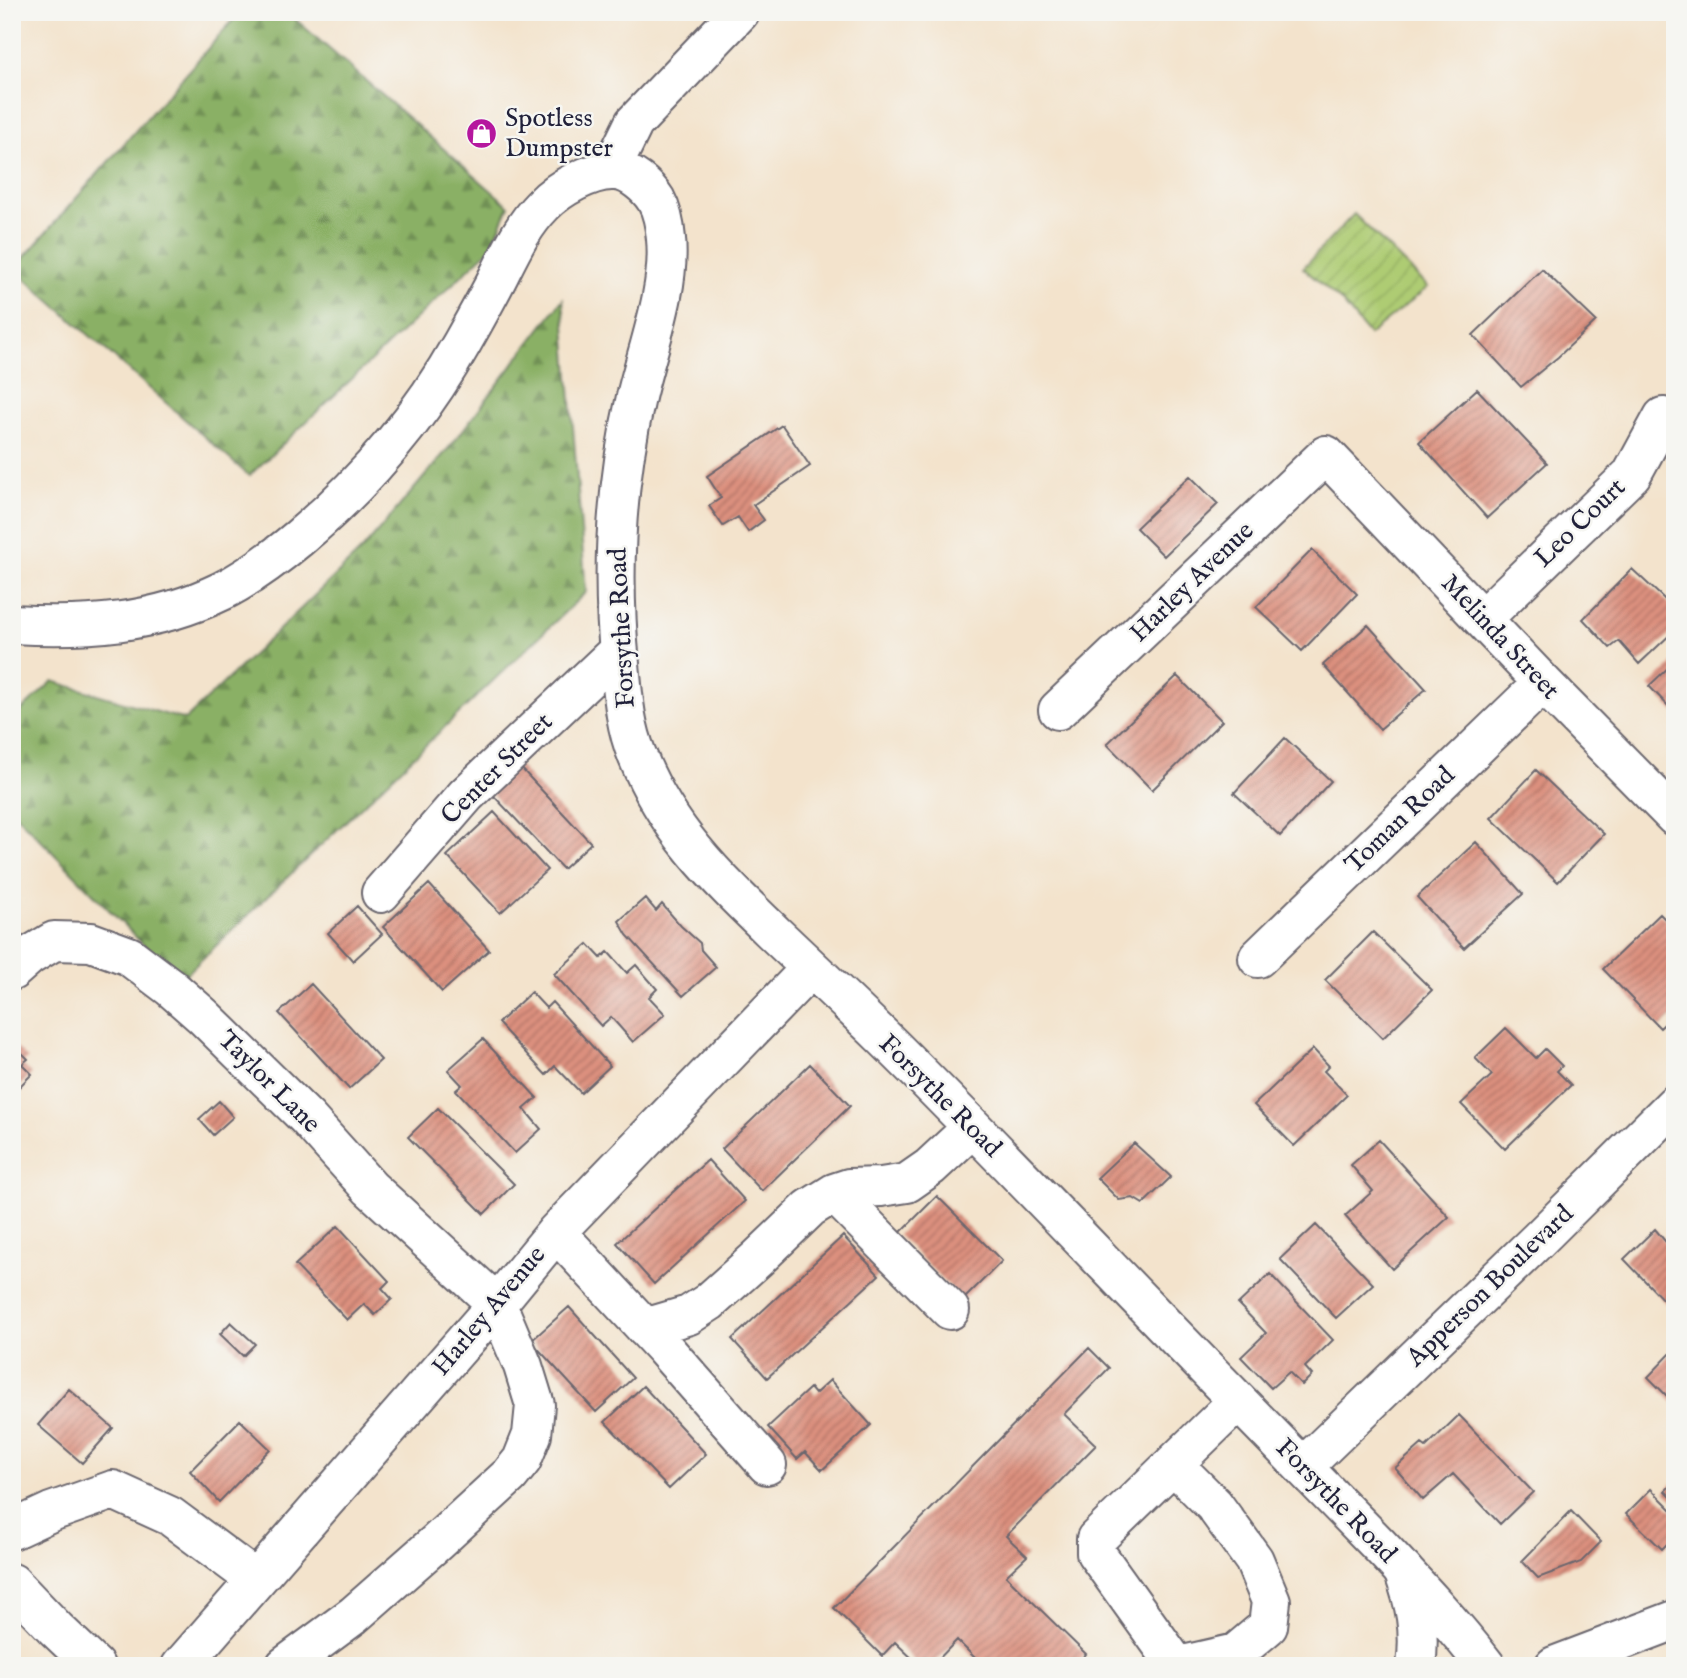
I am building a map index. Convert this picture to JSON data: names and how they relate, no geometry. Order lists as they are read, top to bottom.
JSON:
{
  "streets": {
    "street": [
      "Leo Court",
      "Harley Avenue",
      "Forsythe Road",
      "Melinda Street",
      "Center Street",
      "Toman Road",
      "Taylor Lane",
      "Apperson Boulevard"
    ]
  },
  "crossings": [
    ["Leo Court", "Melinda Street"],
    ["Harley Avenue", "Forsythe Road"],
    ["Harley Avenue", "Melinda Street"],
    ["Harley Avenue", "Taylor Lane"],
    ["Forsythe Road", "Center Street"],
    ["Forsythe Road", "Apperson Boulevard"],
    ["Melinda Street", "Toman Road"]
  ],
  "places": {
    "shop": ["Spotless Dumpster"]
  }
}
